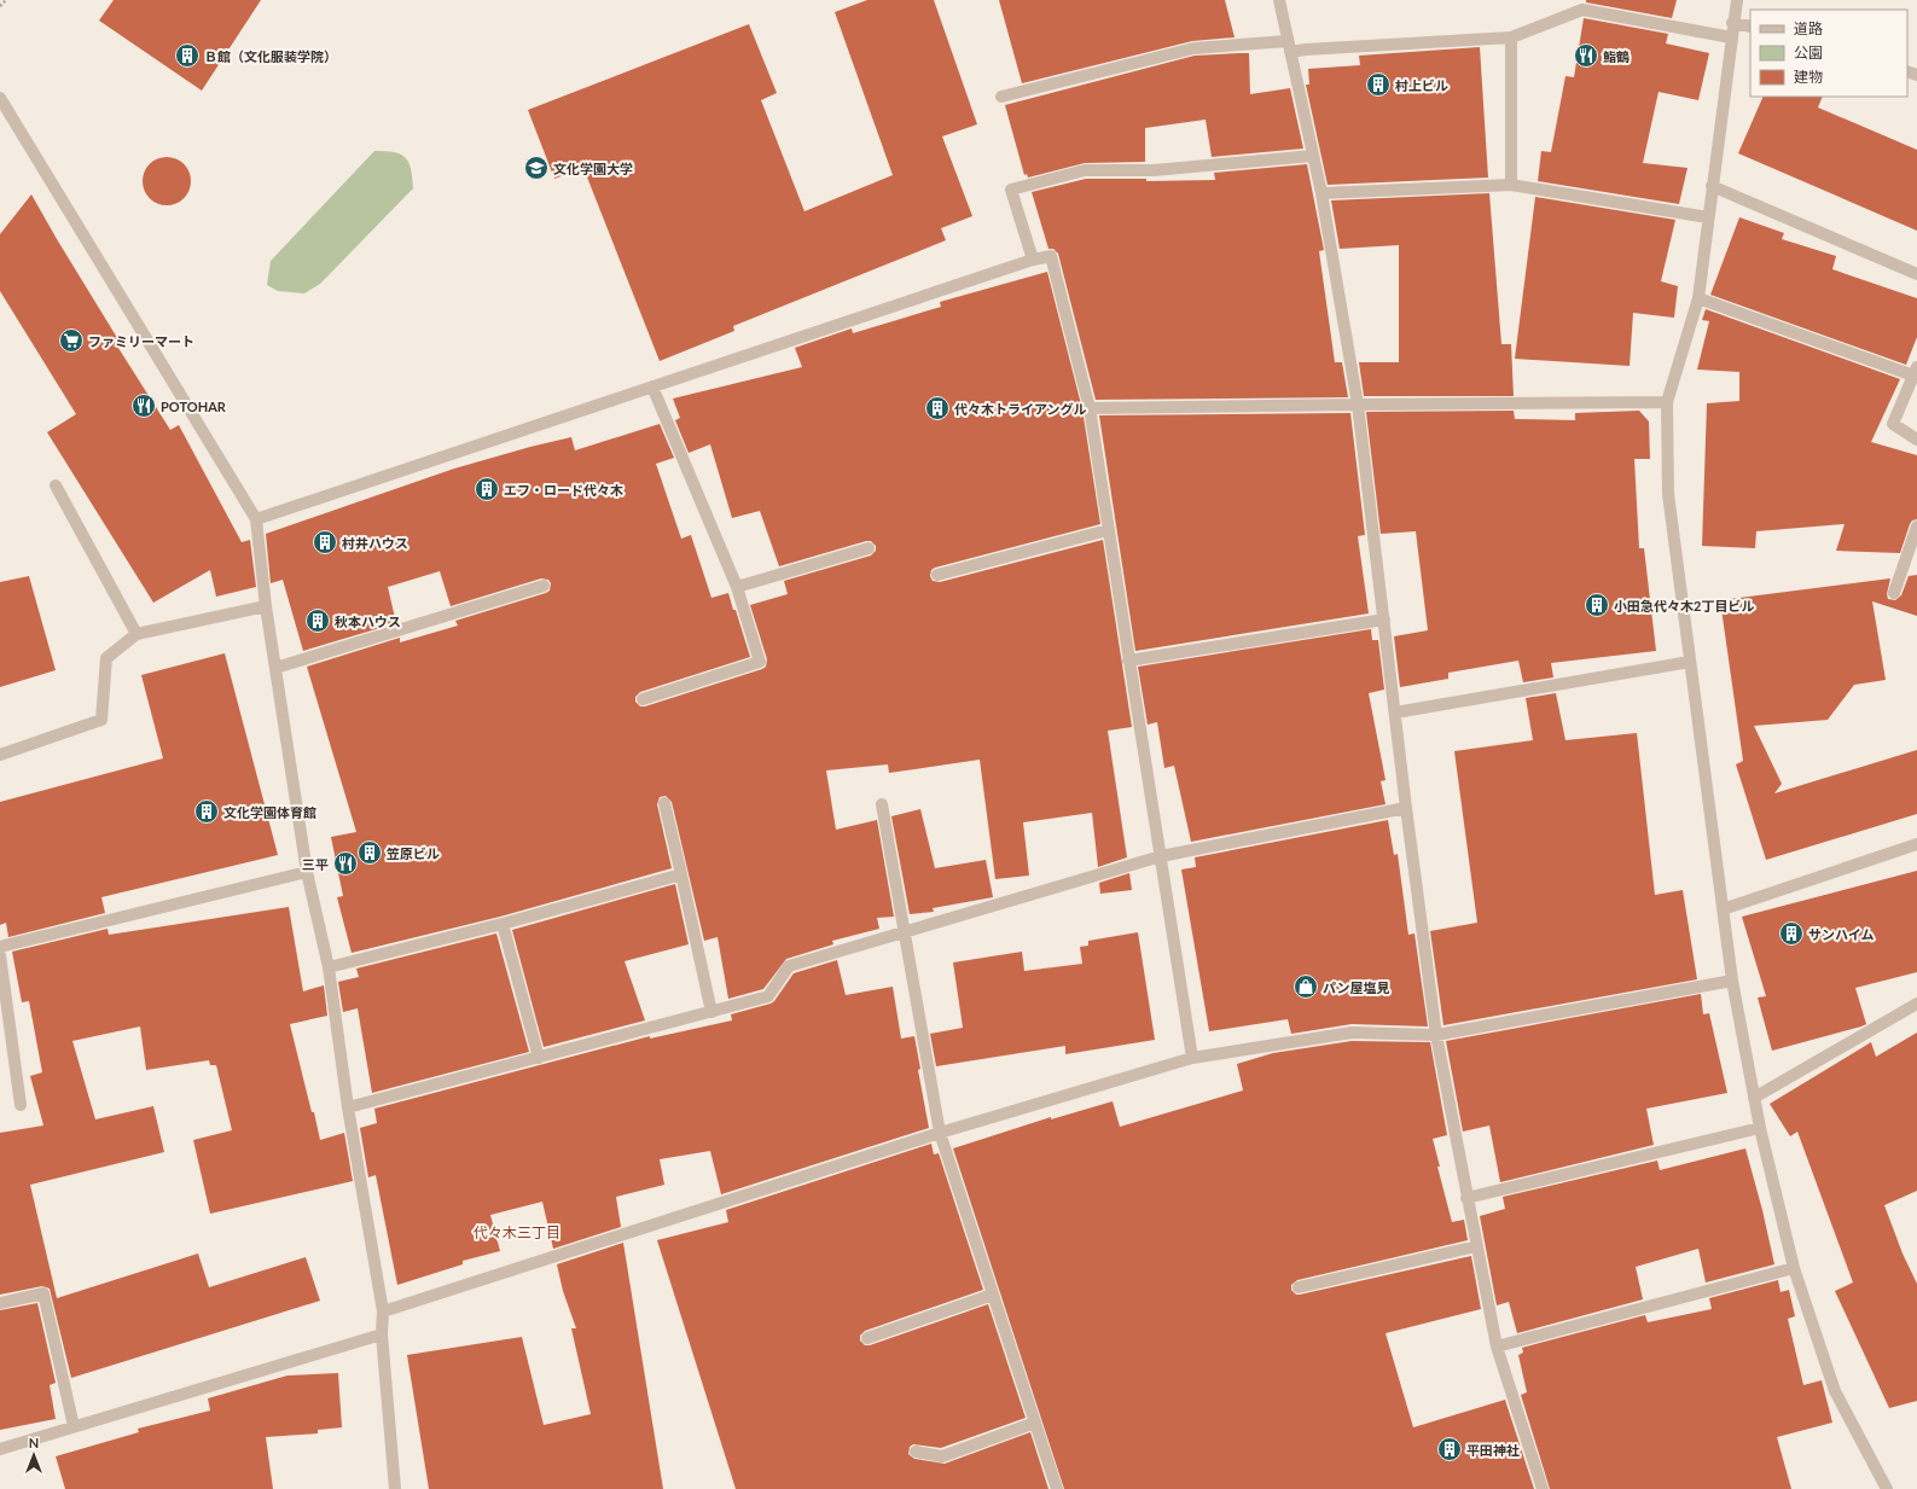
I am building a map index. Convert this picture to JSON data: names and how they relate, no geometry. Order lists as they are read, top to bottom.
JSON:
{
  "districts": ["代々木三丁目"],
  "places": {
    "building": [
      "Ｂ館（文化服装学院）",
      "村上ビル",
      "代々木トライアングル",
      "エフ・ロード代々木",
      "村井ハウス",
      "小田急代々木2丁目ビル",
      "秋本ハウス",
      "文化学園体育館",
      "笠原ビル",
      "サンハイム",
      "平田神社"
    ],
    "restaurant": ["鮨鶴", "POTOHAR", "三平"],
    "school or university": ["文化学園大学"],
    "supermarket": ["ファミリーマート"],
    "shop": ["パン屋塩見"]
  },
  "legend": ["道路", "公園", "建物"],
  "north": "top"
}
